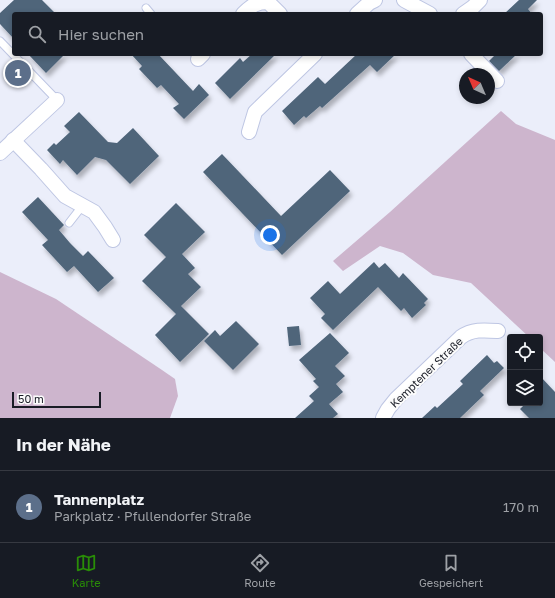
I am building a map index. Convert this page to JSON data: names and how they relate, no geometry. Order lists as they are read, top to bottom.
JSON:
{
  "streets": {
    "street": ["Kemptener Straße"]
  },
  "scale_bar": "50 m",
  "north": "top left",
  "page": {
    "search": "Hier suchen",
    "pins": "1",
    "scale": "50 m",
    "heading": "In der Nähe",
    "list": [
      {
        "mark": "1",
        "name": "Tannenplatz",
        "note": "Parkplatz · Pfullendorfer Straße",
        "value": "170 m"
      }
    ],
    "nav": ["Karte", "Route", "Gespeichert"]
  }
}
